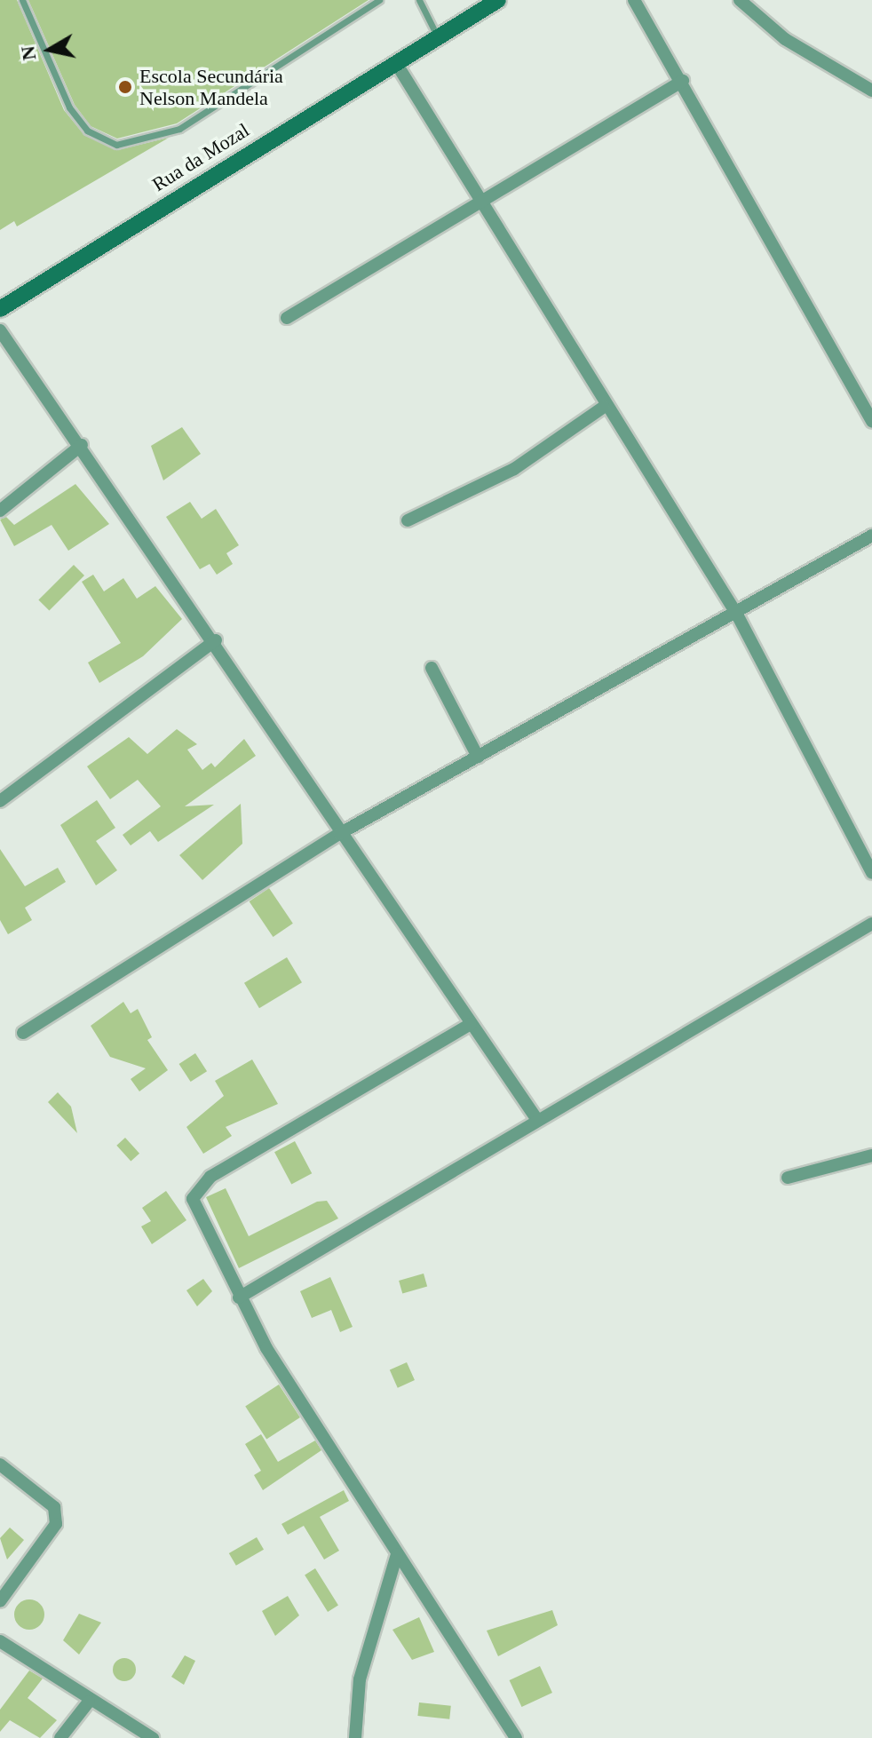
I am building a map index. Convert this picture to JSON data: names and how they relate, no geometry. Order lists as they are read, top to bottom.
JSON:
{
  "streets": {
    "main road": ["Rua da Mozal"]
  },
  "places": ["Escola Secundária Nelson Mandela"],
  "north": "left"
}
